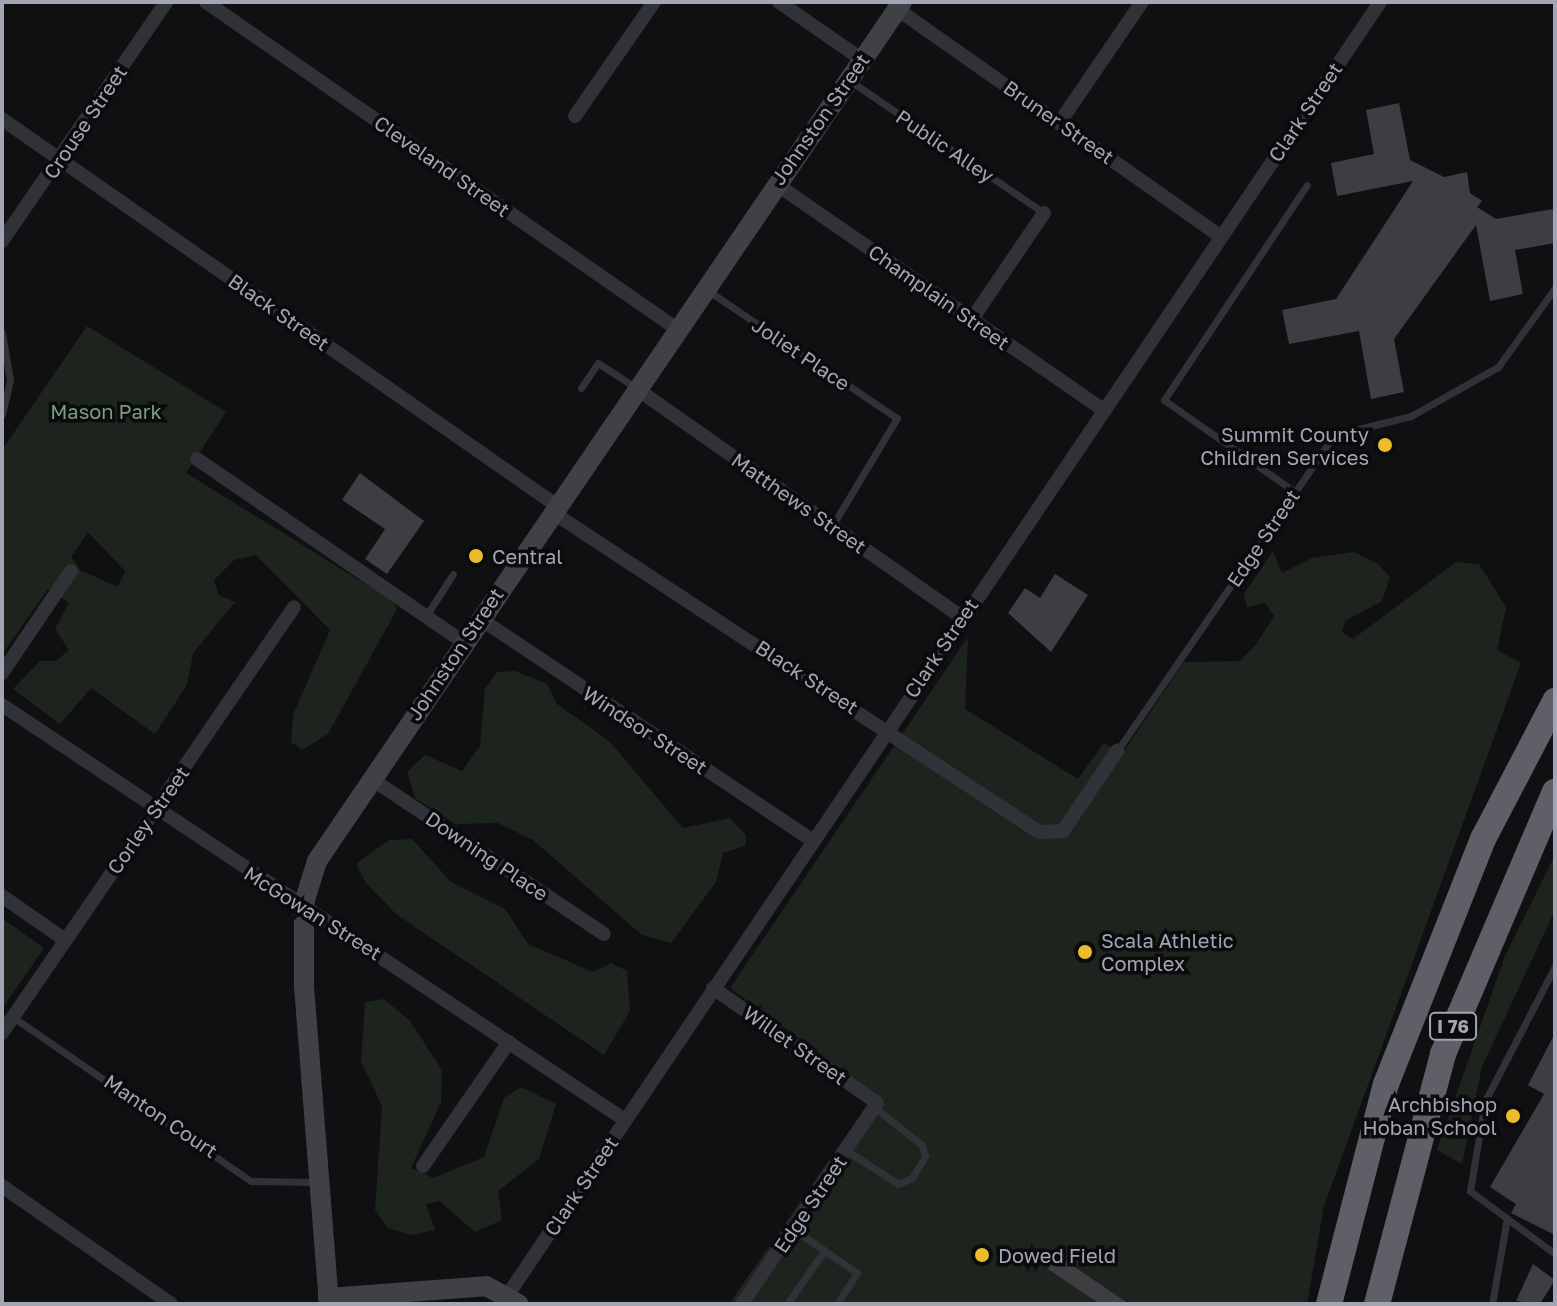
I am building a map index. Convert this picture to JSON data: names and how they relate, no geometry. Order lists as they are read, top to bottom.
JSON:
{
  "streets": {
    "highway": ["I 76"],
    "main road": ["Johnston Street"],
    "street": [
      "Clark Street",
      "Crouse Street",
      "Bruner Street",
      "Cleveland Street",
      "Champlain Street",
      "Black Street",
      "Matthews Street",
      "Edge Street",
      "Windsor Street",
      "Corley Street",
      "Downing Place",
      "McGowan Street",
      "Willet Street"
    ],
    "lane": ["Public Alley", "Joliet Place", "Manton Court"]
  },
  "crossings": [
    ["Clark Street", "Bruner Street"],
    ["Clark Street", "Champlain Street"],
    ["Clark Street", "Black Street"],
    ["Clark Street", "Matthews Street"],
    ["Clark Street", "Windsor Street"],
    ["Clark Street", "McGowan Street"],
    ["Clark Street", "Willet Street"],
    ["Johnston Street", "Bruner Street"],
    ["Johnston Street", "Public Alley"],
    ["Johnston Street", "Cleveland Street"],
    ["Johnston Street", "Champlain Street"],
    ["Johnston Street", "Black Street"],
    ["Johnston Street", "Joliet Place"],
    ["Johnston Street", "Matthews Street"],
    ["Johnston Street", "Windsor Street"],
    ["Johnston Street", "Downing Place"],
    ["Johnston Street", "McGowan Street"],
    ["Johnston Street", "Manton Court"],
    ["Crouse Street", "Black Street"],
    ["Black Street", "Edge Street"],
    ["Joliet Place", "Matthews Street"],
    ["Edge Street", "Willet Street"],
    ["Corley Street", "McGowan Street"],
    ["Corley Street", "Manton Court"]
  ],
  "parks": ["Mason Park"],
  "places": [
    "Summit County Children Services",
    "Central",
    "Scala Athletic Complex",
    "Archbishop Hoban School",
    "Dowed Field"
  ]
}
